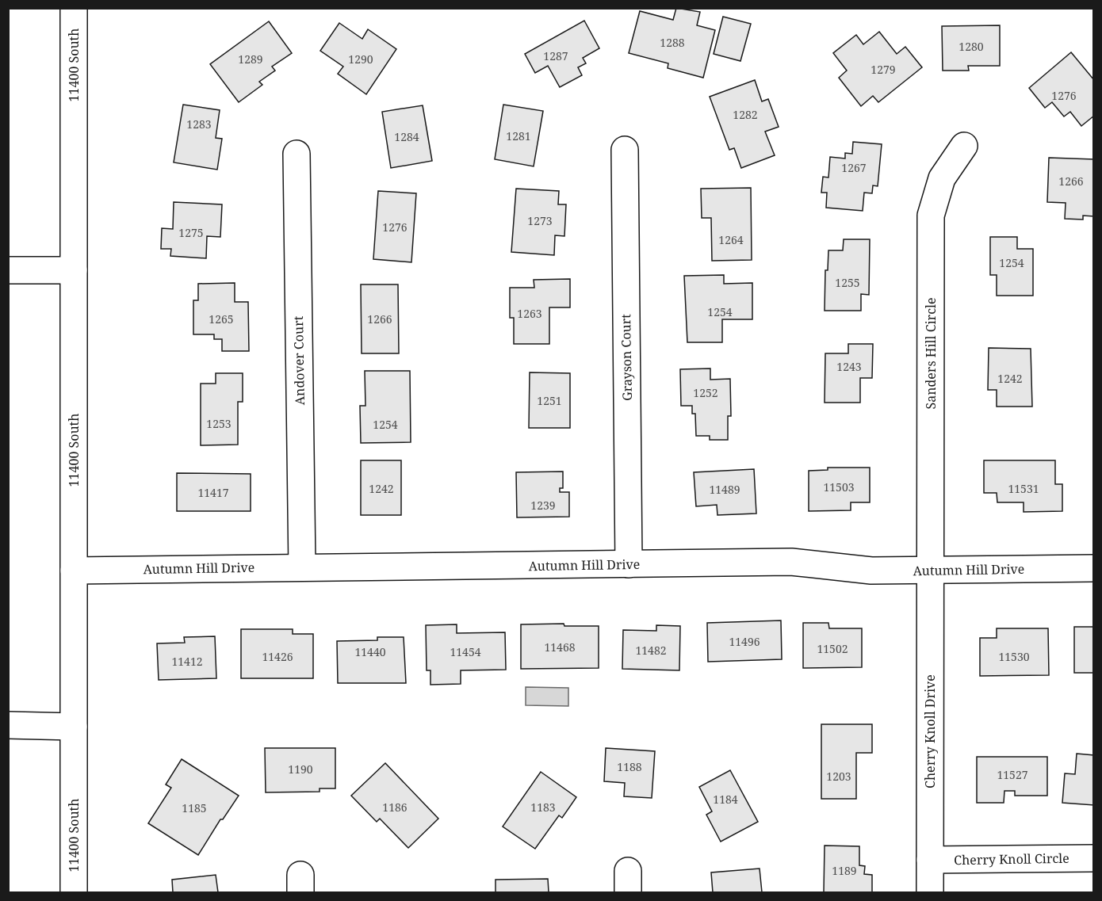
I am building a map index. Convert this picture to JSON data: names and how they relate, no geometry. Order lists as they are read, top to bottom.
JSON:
{
  "streets": {
    "street": [
      "11400 South",
      "Sanders Hill Circle",
      "Grayson Court",
      "Andover Court",
      "Autumn Hill Drive",
      "Cherry Knoll Drive",
      "Cherry Knoll Circle"
    ]
  },
  "crossings": [
    ["11400 South", "Autumn Hill Drive"],
    ["Sanders Hill Circle", "Autumn Hill Drive"],
    ["Sanders Hill Circle", "Cherry Knoll Drive"],
    ["Grayson Court", "Autumn Hill Drive"],
    ["Andover Court", "Autumn Hill Drive"],
    ["Autumn Hill Drive", "Cherry Knoll Drive"],
    ["Cherry Knoll Drive", "Cherry Knoll Circle"]
  ],
  "house_numbers": [
    "1288",
    "1280",
    "1287",
    "1289",
    "1290",
    "1279",
    "1276",
    "1282",
    "1283",
    "1281",
    "1284",
    "1267",
    "1266",
    "1273",
    "1276",
    "1275",
    "1264",
    "1254",
    "1255",
    "1254",
    "1263",
    "1265",
    "1266",
    "1243",
    "1242",
    "1252",
    "1251",
    "1253",
    "1254",
    "11503",
    "1242",
    "11531",
    "11489",
    "11417",
    "1239",
    "11496",
    "11468",
    "11502",
    "11482",
    "11440",
    "11454",
    "11426",
    "11530",
    "11412",
    "1188",
    "1190",
    "11527",
    "1203",
    "1184",
    "1186",
    "1183",
    "1185",
    "1189"
  ]
}
